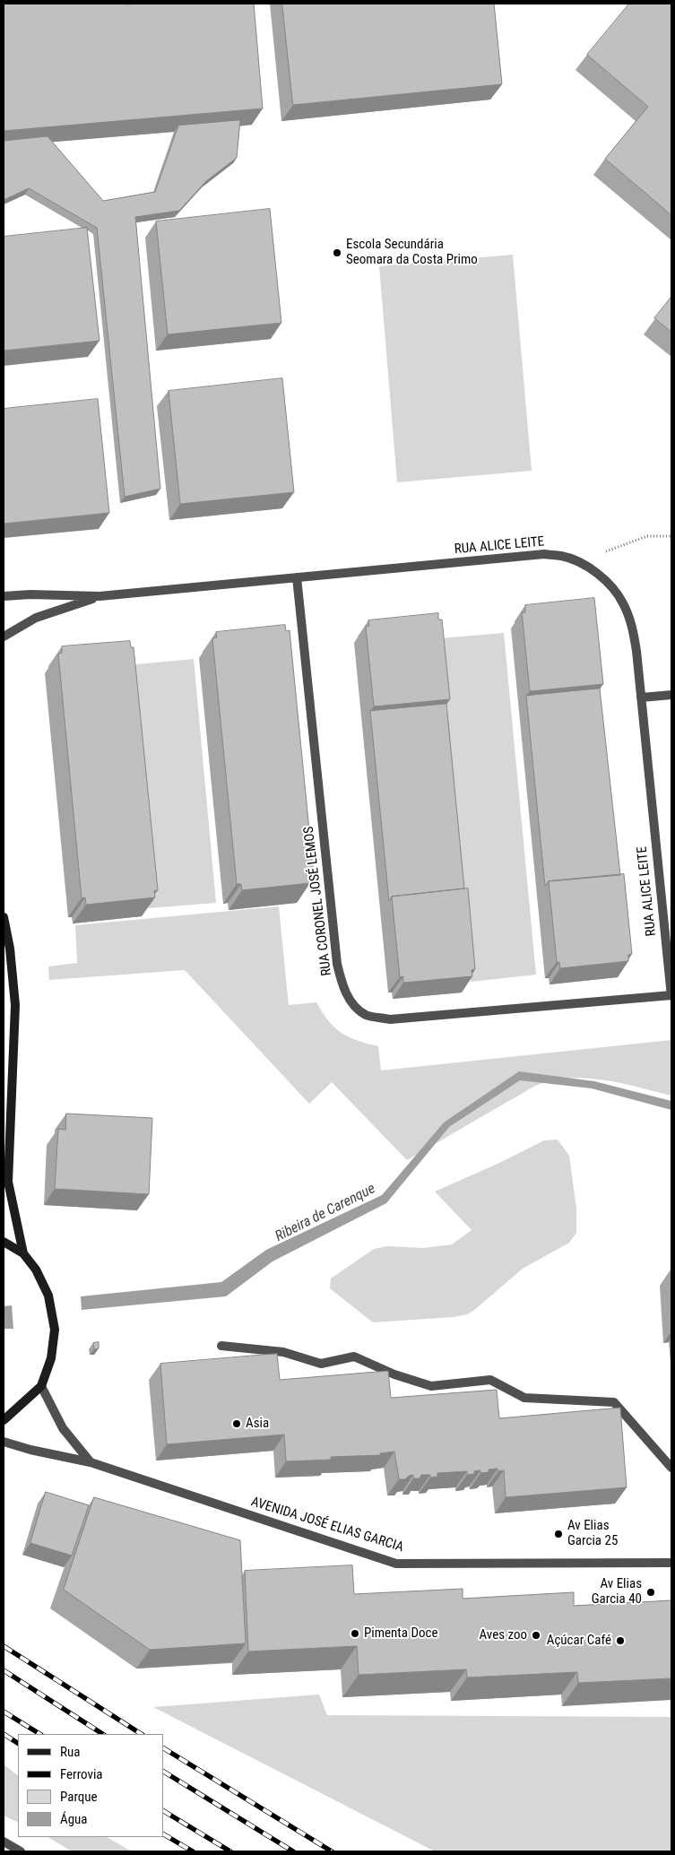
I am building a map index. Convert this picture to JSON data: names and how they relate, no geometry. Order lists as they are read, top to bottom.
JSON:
{
  "streets": {
    "street": ["RUA ALICE LEITE", "RUA CORONEL JOSÉ LEMOS", "AVENIDA JOSÉ ELIAS GARCIA"]
  },
  "crossings": [
    ["RUA ALICE LEITE", "RUA CORONEL JOSÉ LEMOS"]
  ],
  "water": ["Ribeira de Carenque"],
  "places": [
    "Escola Secundária Seomara da Costa Primo",
    "Asia",
    "Av Elias Garcia 25",
    "Av Elias Garcia 40",
    "Pimenta Doce",
    "Aves zoo",
    "Açúcar Café"
  ],
  "legend": [
    "Rua",
    "Ferrovia",
    "Parque",
    "Água"
  ]
}
